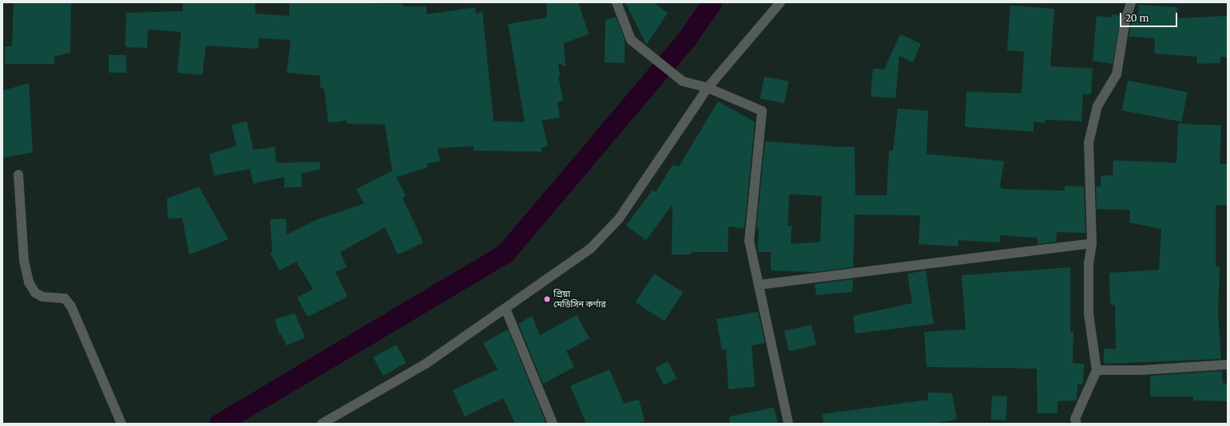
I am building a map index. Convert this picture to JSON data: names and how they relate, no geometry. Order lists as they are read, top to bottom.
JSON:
{
  "places": ["প্রিয়া মেডিসিন কর্ণার"],
  "scale_bar": "20 m"
}
